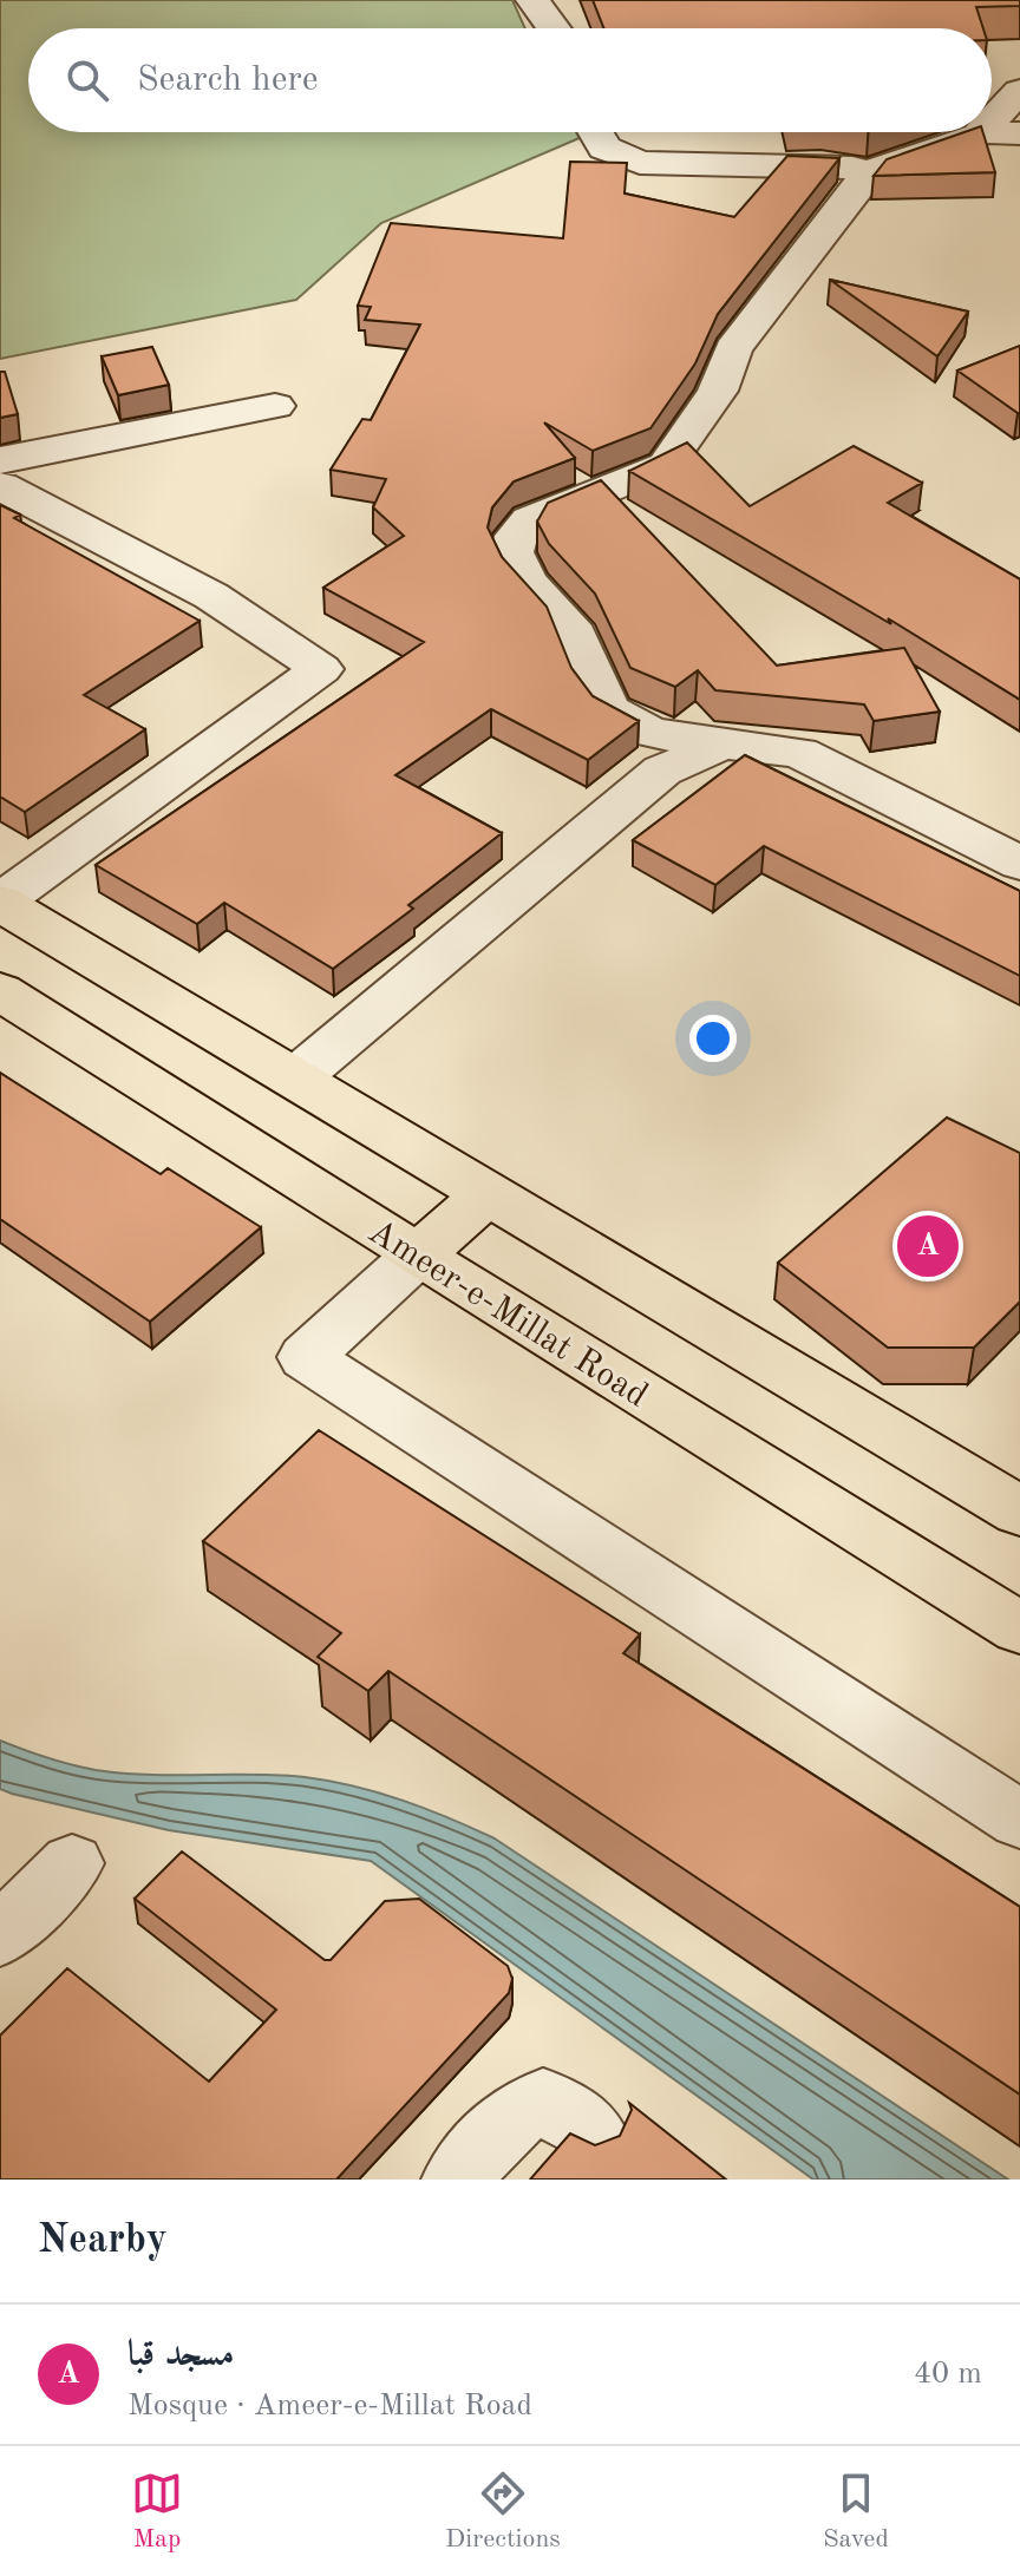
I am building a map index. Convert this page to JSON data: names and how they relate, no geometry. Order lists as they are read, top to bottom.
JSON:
{
  "streets": {
    "main road": ["Ameer-e-Millat Road"]
  },
  "page": {
    "search": "Search here",
    "pins": "A",
    "heading": "Nearby",
    "list": [
      {
        "mark": "A",
        "name": "مسجد قبا",
        "note": "Mosque · Ameer-e-Millat Road",
        "value": "40 m"
      }
    ],
    "nav": ["Map", "Directions", "Saved"]
  }
}
